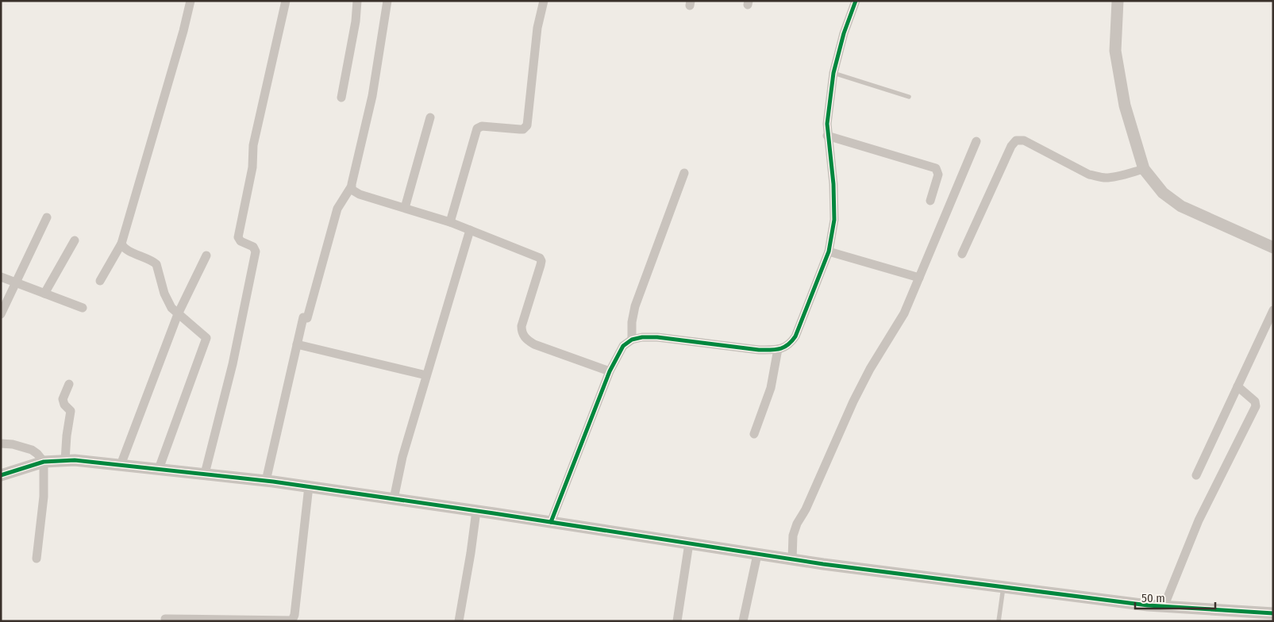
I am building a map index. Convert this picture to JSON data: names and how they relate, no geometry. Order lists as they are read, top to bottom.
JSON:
{
  "scale_bar": "50 m"
}
